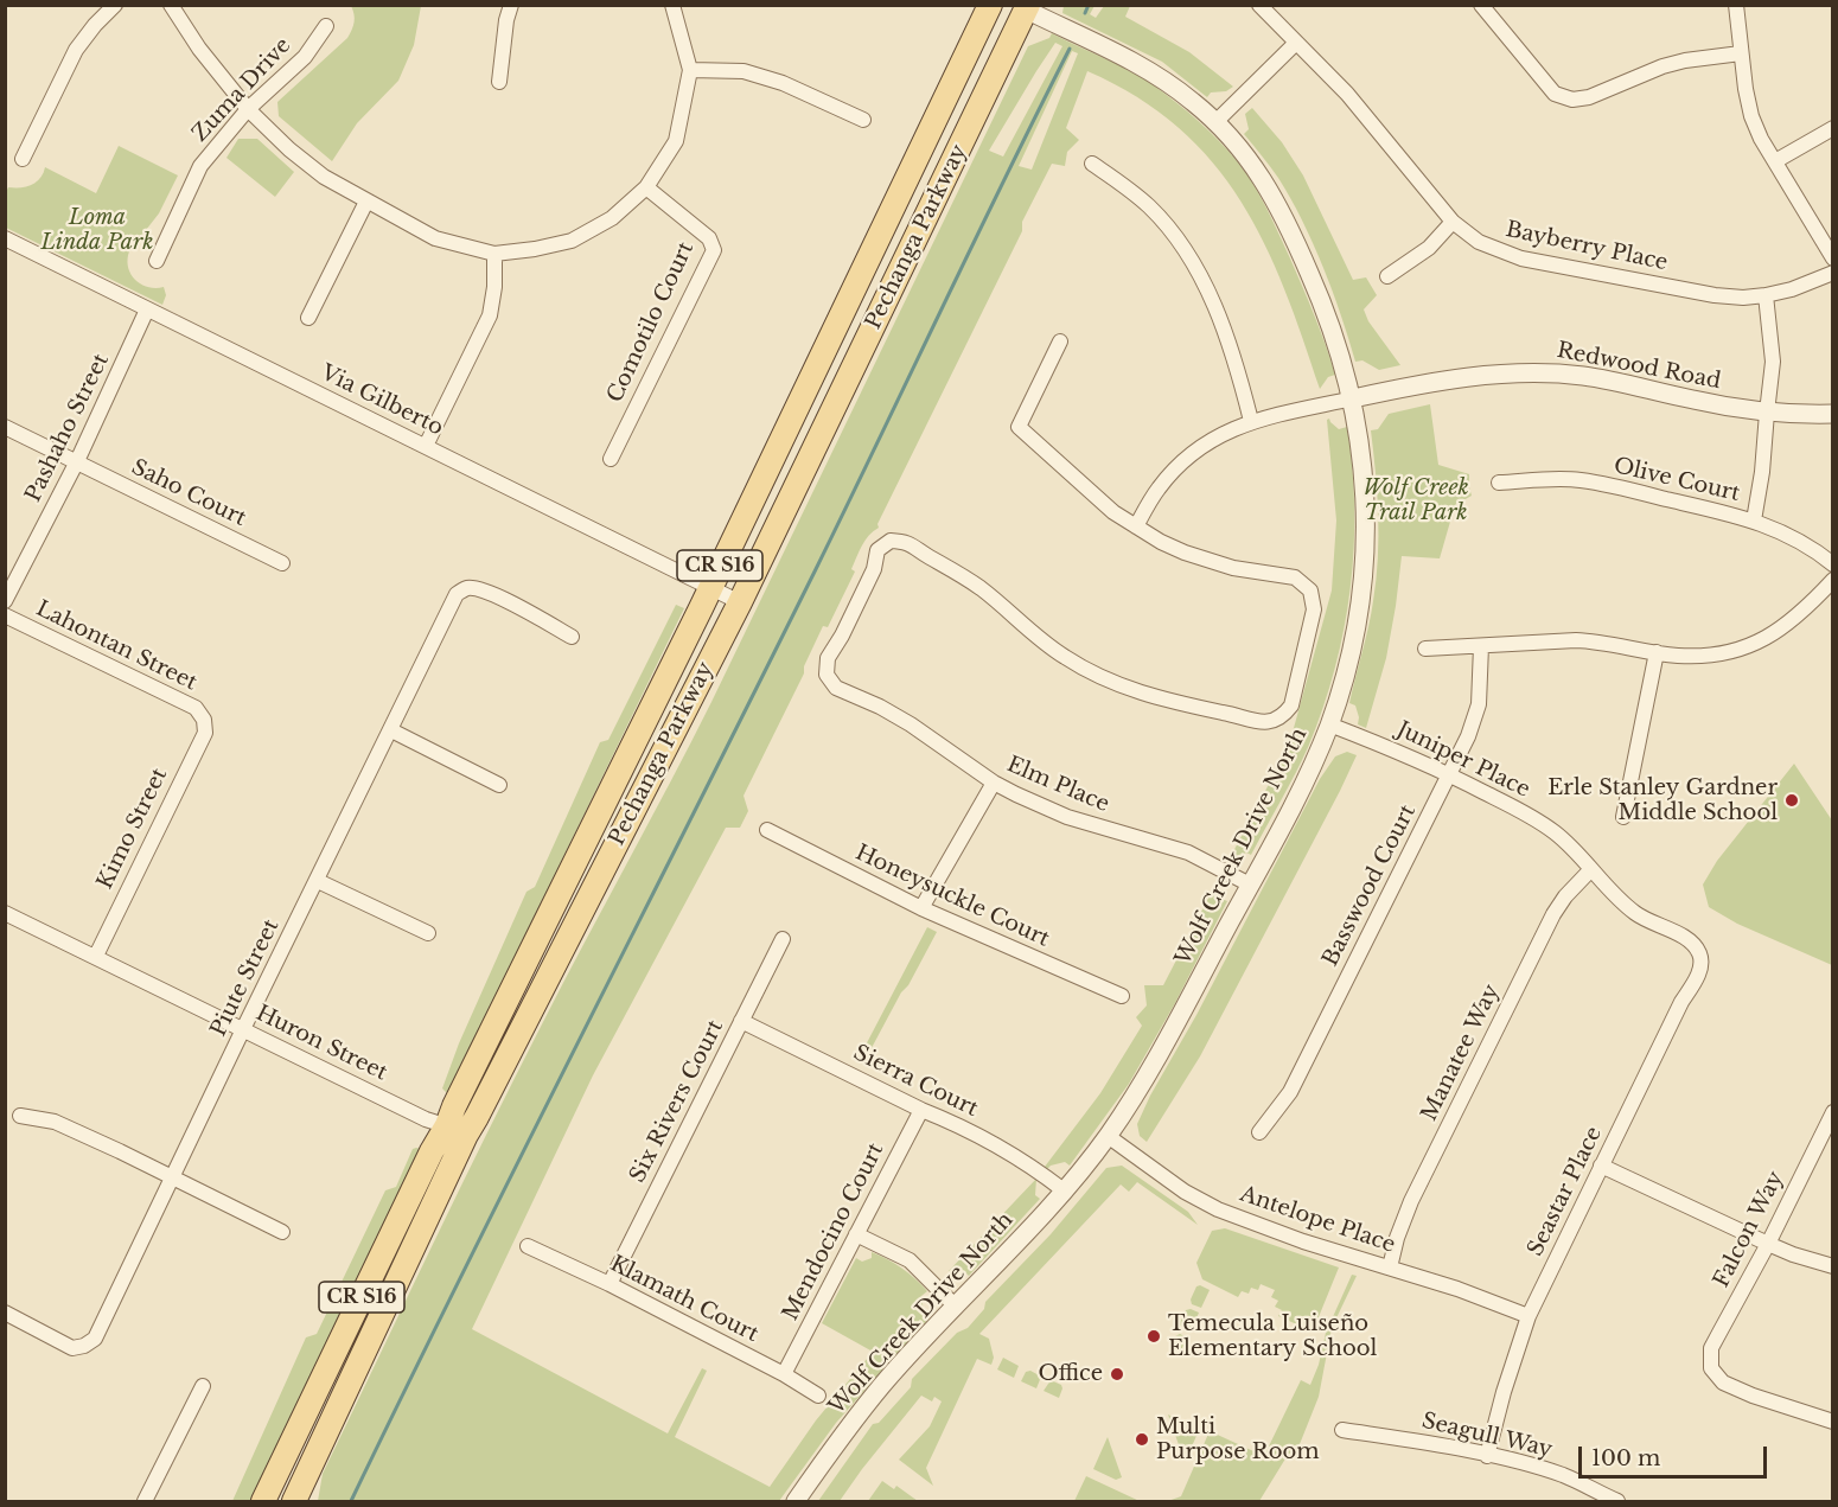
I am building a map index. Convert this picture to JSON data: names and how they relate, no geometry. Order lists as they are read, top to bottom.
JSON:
{
  "streets": {
    "main road": ["Pechanga Parkway", "CR S16"],
    "street": [
      "Zuma Drive",
      "Bayberry Place",
      "Comotilo Court",
      "Redwood Road",
      "Via Gilberto",
      "Pashaho Street",
      "Olive Court",
      "Saho Court",
      "Lahontan Street",
      "Juniper Place",
      "Elm Place",
      "Kimo Street",
      "Wolf Creek Drive North",
      "Basswood Court",
      "Honeysuckle Court",
      "Piute Street",
      "Huron Street",
      "Manatee Way",
      "Sierra Court",
      "Six Rivers Court",
      "Seastar Place",
      "Antelope Place",
      "Falcon Way",
      "Mendocino Court",
      "Klamath Court",
      "Seagull Way"
    ]
  },
  "crossings": [
    ["Pechanga Parkway", "Via Gilberto"],
    ["Pechanga Parkway", "Wolf Creek Drive North"],
    ["Pechanga Parkway", "Huron Street"],
    ["Redwood Road", "Wolf Creek Drive North"],
    ["Via Gilberto", "Pashaho Street"],
    ["Pashaho Street", "Saho Court"],
    ["Lahontan Street", "Kimo Street"],
    ["Juniper Place", "Wolf Creek Drive North"],
    ["Juniper Place", "Basswood Court"],
    ["Juniper Place", "Manatee Way"],
    ["Juniper Place", "Seastar Place"],
    ["Elm Place", "Wolf Creek Drive North"],
    ["Kimo Street", "Huron Street"],
    ["Wolf Creek Drive North", "Sierra Court"],
    ["Wolf Creek Drive North", "Antelope Place"],
    ["Piute Street", "Huron Street"],
    ["Manatee Way", "Antelope Place"],
    ["Sierra Court", "Six Rivers Court"],
    ["Sierra Court", "Mendocino Court"],
    ["Six Rivers Court", "Klamath Court"],
    ["Seastar Place", "Antelope Place"],
    ["Seastar Place", "Seagull Way"],
    ["Mendocino Court", "Klamath Court"]
  ],
  "parks": ["Loma Linda Park", "Wolf Creek Trail Park"],
  "places": [
    "Erle Stanley Gardner Middle School",
    "Temecula Luiseño Elementary School",
    "Office",
    "Multi Purpose Room"
  ],
  "scale_bar": "100 m"
}
